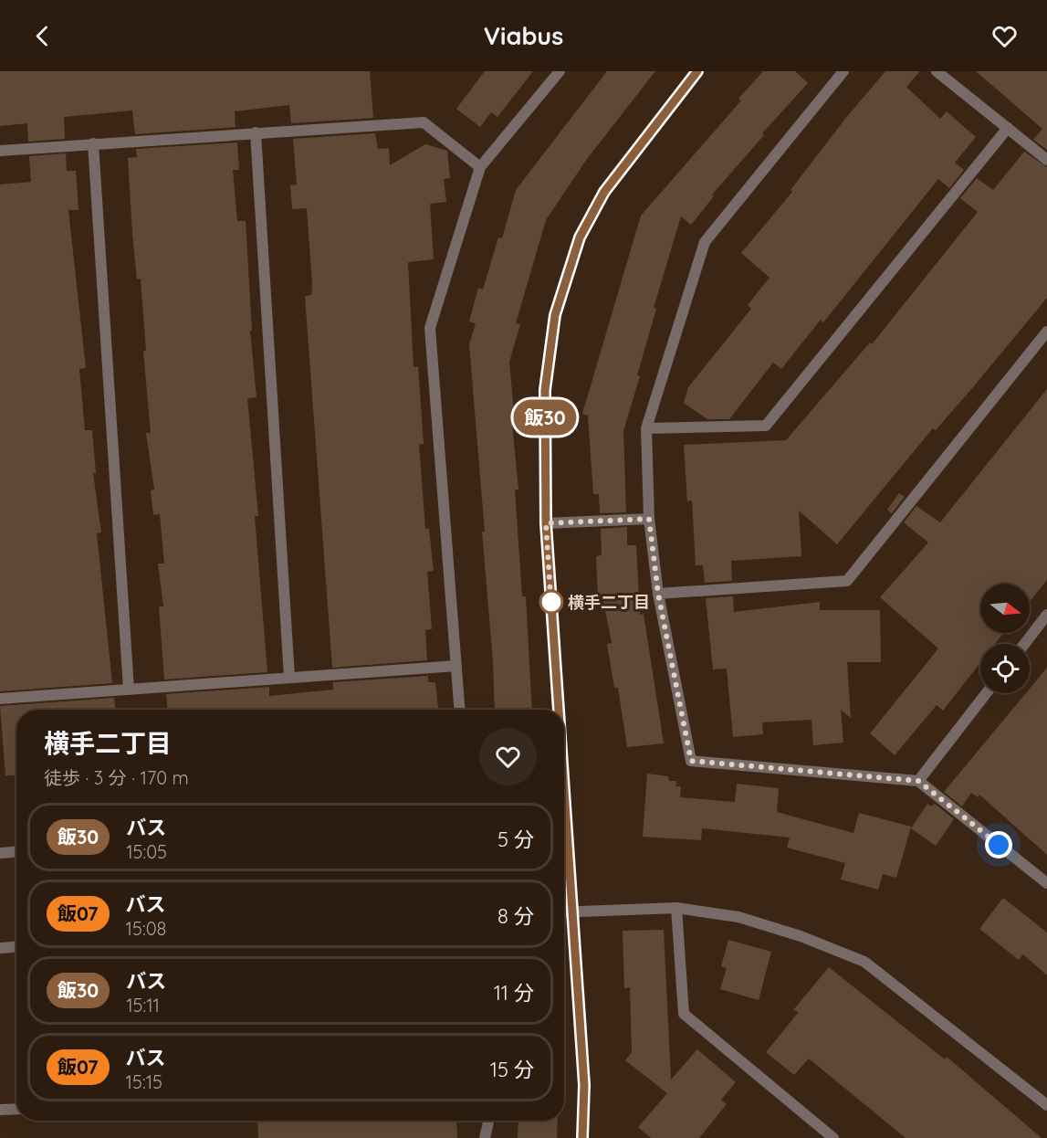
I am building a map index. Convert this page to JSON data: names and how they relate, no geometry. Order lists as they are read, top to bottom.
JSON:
{
  "places": ["横手二丁目"],
  "lines": ["bus line 飯30"],
  "north": "right",
  "page": {
    "header": "Viabus",
    "on_map": "飯30",
    "heading": ["横手二丁目", "徒歩 · 3 分 · 170 m"],
    "list": [
      {
        "mark": "飯30",
        "name": "バス",
        "note": "15:05",
        "value": "5 分"
      },
      {
        "mark": "飯07",
        "name": "バス",
        "note": "15:08",
        "value": "8 分"
      },
      {
        "mark": "飯30",
        "name": "バス",
        "note": "15:11",
        "value": "11 分"
      },
      {
        "mark": "飯07",
        "name": "バス",
        "note": "15:15",
        "value": "15 分"
      }
    ]
  }
}
